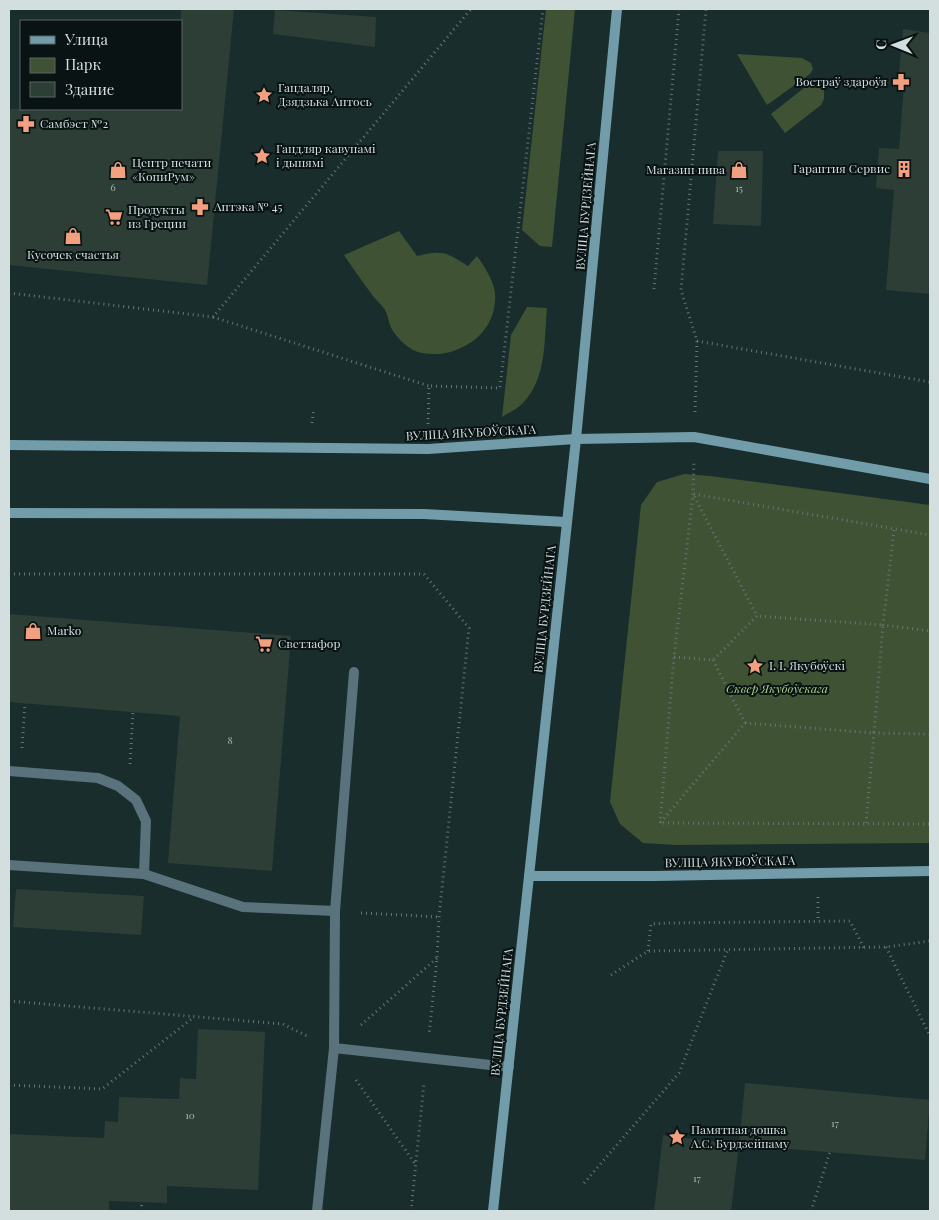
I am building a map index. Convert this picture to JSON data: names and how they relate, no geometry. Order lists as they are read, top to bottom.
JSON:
{
  "streets": {
    "main road": ["ВУЛІЦА БУРДЗЕЙНАГА", "ВУЛІЦА ЯКУБОЎСКАГА"]
  },
  "crossings": [
    ["ВУЛІЦА БУРДЗЕЙНАГА", "ВУЛІЦА ЯКУБОЎСКАГА"]
  ],
  "parks": ["Сквер Якубоўскага"],
  "places": {
    "pharmacy": ["Востраў здароўя", "Самбэст №2", "Аптэка № 45"],
    "place": [
      "Гандаляр, Дзядзька Антось",
      "Гандляр кавунамі і дынямі",
      "І. І. Якубоўскі",
      "Памятная дошка А.С. Бурдзейнаму"
    ],
    "building": ["Гарантия Сервис"],
    "shop": [
      "Центр печати «КопиРум»",
      "Магазин пива",
      "Кусочек счастья",
      "Marko"
    ],
    "supermarket": ["Продукты из Греции", "Светлафор"]
  },
  "house_numbers": [
    "6",
    "15",
    "8",
    "10",
    "17",
    "17"
  ],
  "legend": ["Улица", "Парк", "Здание"],
  "north": "left"
}
